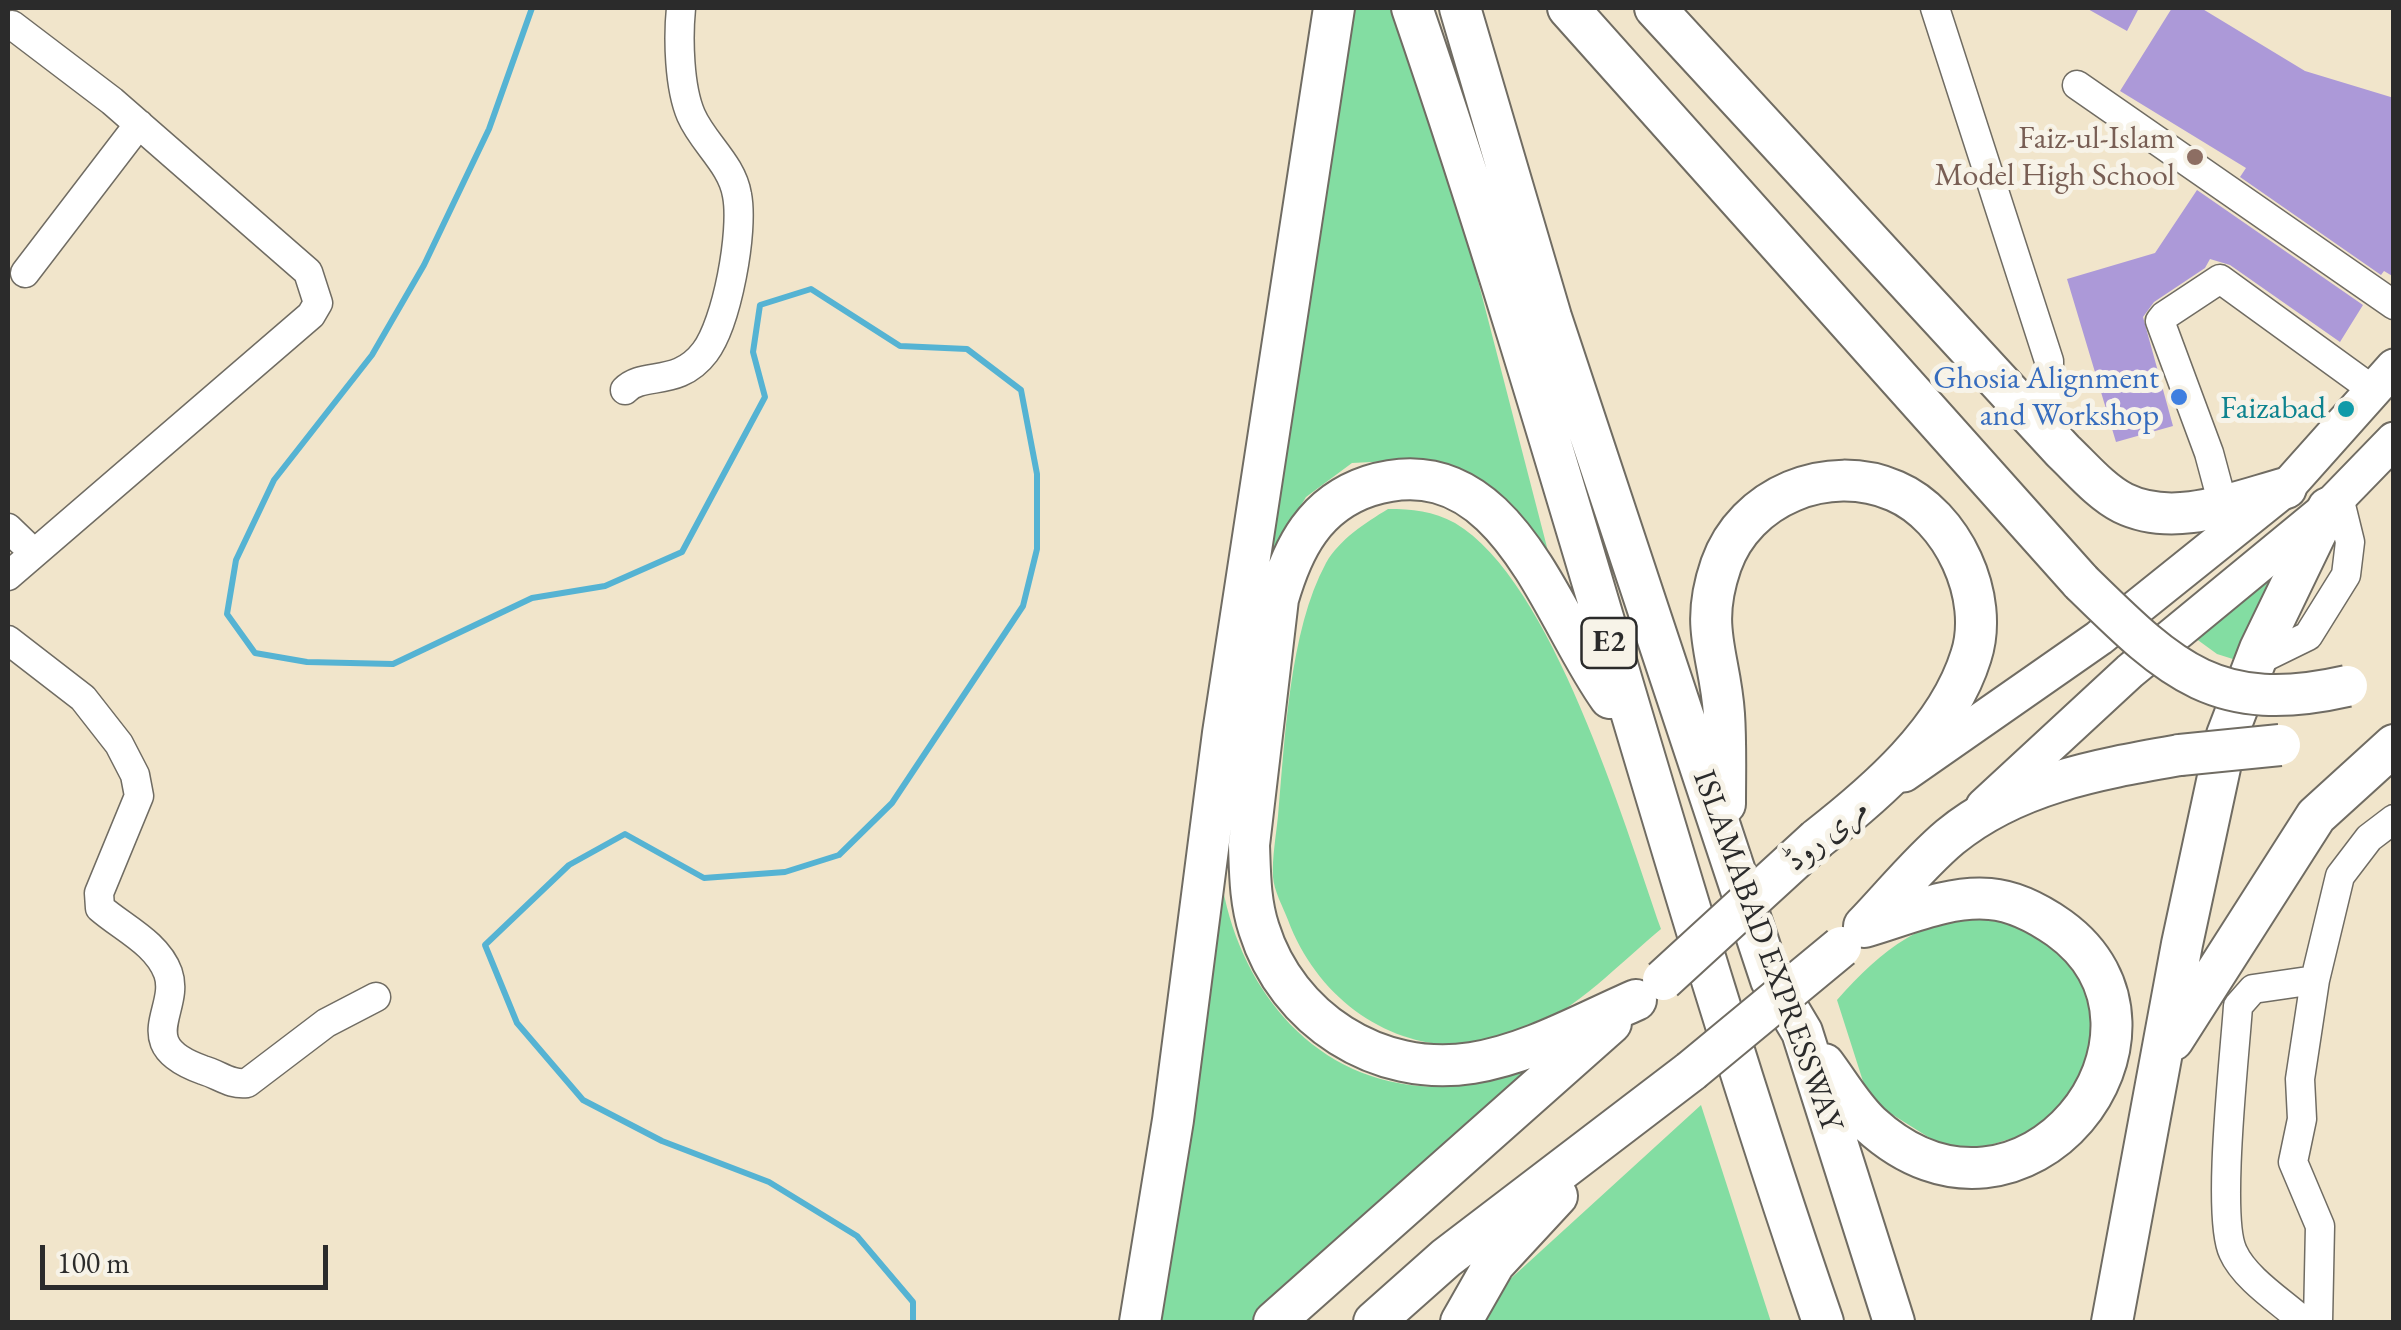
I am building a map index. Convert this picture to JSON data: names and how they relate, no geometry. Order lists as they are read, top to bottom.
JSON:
{
  "streets": {
    "highway": ["E2", "مری روڈ", "ISLAMABAD EXPRESSWAY"]
  },
  "places": ["Faiz-ul-Islam Model High School", "Ghosia Alignment and Workshop", "Faizabad"],
  "scale_bar": "100 m"
}
